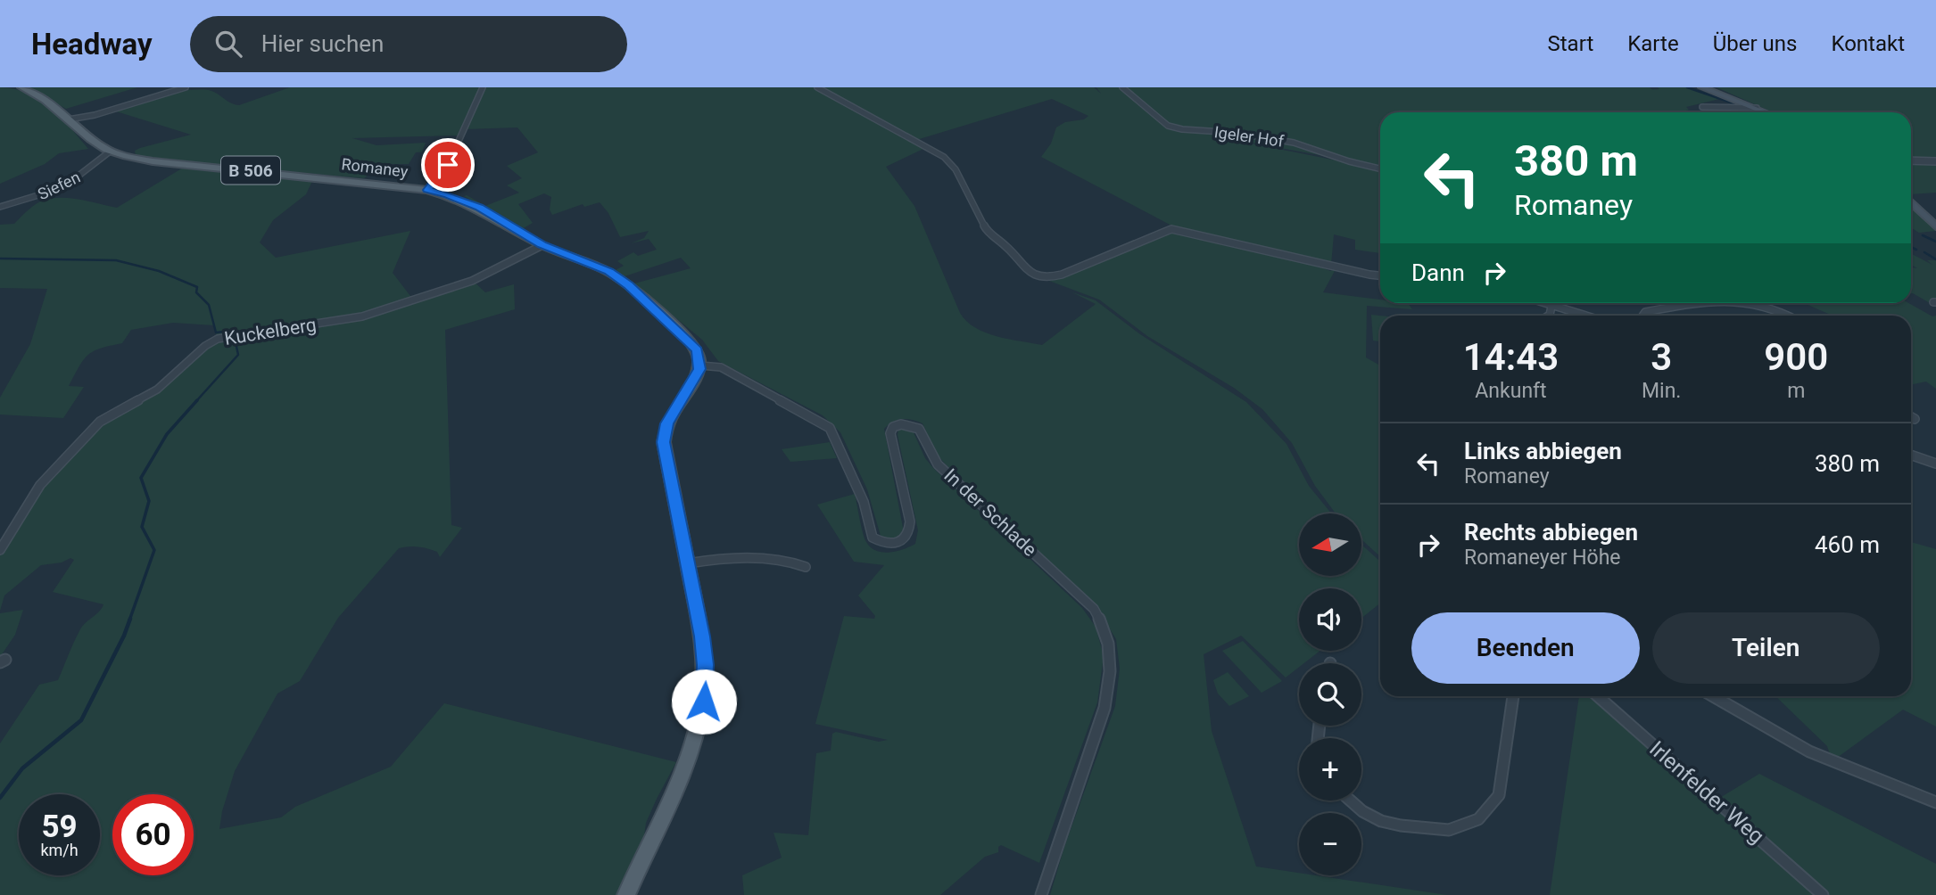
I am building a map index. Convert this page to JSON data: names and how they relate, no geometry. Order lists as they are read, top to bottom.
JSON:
{
  "streets": {
    "main road": ["Romaney", "B 506"],
    "street": [
      "Igeler Hof",
      "Siefen",
      "Kuckelberg",
      "In der Schlade",
      "Irlenfelder Weg"
    ]
  },
  "crossings": [
    ["Romaney", "B 506"],
    ["Romaney", "Siefen"],
    ["Romaney", "Kuckelberg"],
    ["Romaney", "In der Schlade"],
    ["B 506", "Siefen"]
  ],
  "north": "left",
  "page": {
    "header": "Headway",
    "search": "Hier suchen",
    "nav": [
      "Start",
      "Karte",
      "Über uns",
      "Kontakt"
    ],
    "turn": ["380 m", "Romaney"],
    "then": "Dann",
    "eta": [
      "14:43",
      "Ankunft",
      "3",
      "Min.",
      "900",
      "m"
    ],
    "list": [
      {
        "name": "Links abbiegen",
        "note": "Romaney",
        "value": "380 m"
      },
      {
        "name": "Rechts abbiegen",
        "note": "Romaneyer Höhe",
        "value": "460 m"
      }
    ],
    "map_buttons": ["+", "−"],
    "buttons": ["Beenden", "Teilen"],
    "speed": "59 km/h",
    "limit": "60"
  }
}
